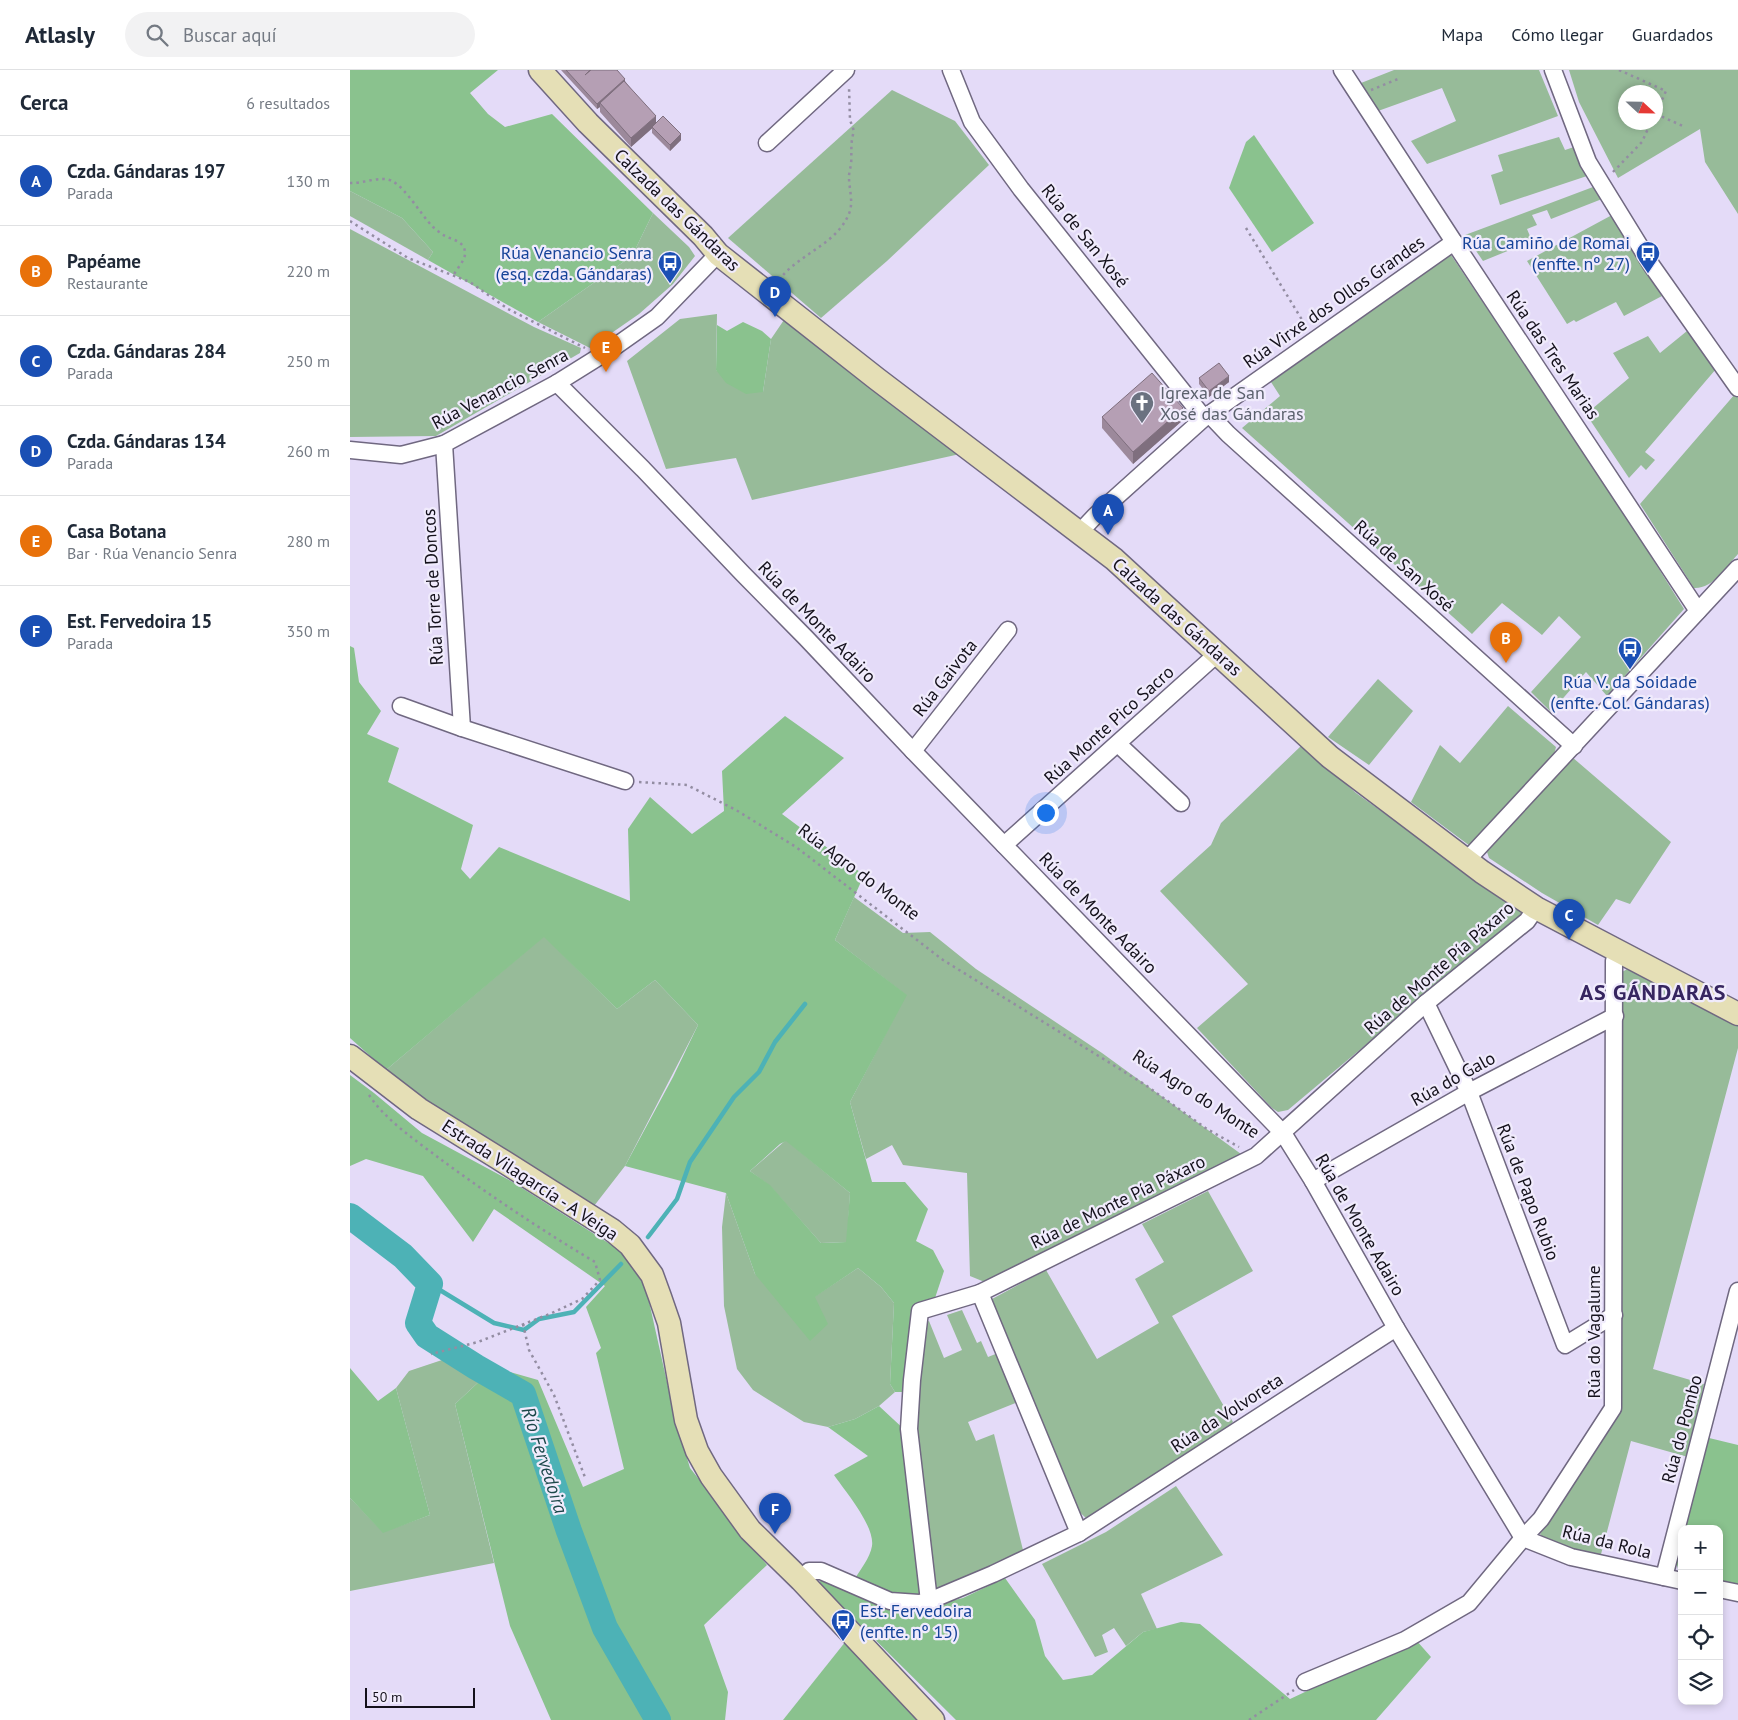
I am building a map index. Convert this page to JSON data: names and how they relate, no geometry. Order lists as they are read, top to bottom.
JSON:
{
  "streets": {
    "main road": ["Calzada das Gándaras", "Estrada Vilagarcía - A Veiga"],
    "street": [
      "Rúa de San Xosé",
      "Rúa Virxe dos Ollos Grandes",
      "Rúa das Tres Marias",
      "Rúa Venancio Senra",
      "Rúa Torre de Doncos",
      "Rúa de Monte Adairo",
      "Rúa Gaivota",
      "Rúa Monte Pico Sacro",
      "Rúa de Monte Pía Páxaro",
      "Rúa do Galo",
      "Rúa de Papo Rubio",
      "Rúa do Vagalume",
      "Rúa da Volvoreta",
      "Rúa do Pombo",
      "Rúa da Rola"
    ],
    "path": ["Rúa Agro do Monte"]
  },
  "crossings": [
    ["Calzada das Gándaras", "Rúa Virxe dos Ollos Grandes"],
    ["Calzada das Gándaras", "Rúa Venancio Senra"],
    ["Calzada das Gándaras", "Rúa Monte Pico Sacro"],
    ["Calzada das Gándaras", "Rúa de Monte Pía Páxaro"],
    ["Calzada das Gándaras", "Rúa do Vagalume"],
    ["Rúa de San Xosé", "Rúa Virxe dos Ollos Grandes"],
    ["Rúa Virxe dos Ollos Grandes", "Rúa das Tres Marias"],
    ["Rúa Venancio Senra", "Rúa Torre de Doncos"],
    ["Rúa Venancio Senra", "Rúa de Monte Adairo"],
    ["Rúa de Monte Adairo", "Rúa Gaivota"],
    ["Rúa de Monte Adairo", "Rúa Monte Pico Sacro"],
    ["Rúa de Monte Adairo", "Rúa de Monte Pía Páxaro"],
    ["Rúa de Monte Adairo", "Rúa do Galo"],
    ["Rúa de Monte Adairo", "Rúa do Vagalume"],
    ["Rúa de Monte Adairo", "Rúa da Volvoreta"],
    ["Rúa de Monte Adairo", "Rúa da Rola"],
    ["Rúa Agro do Monte", "Rúa de Monte Pía Páxaro"],
    ["Rúa de Monte Pía Páxaro", "Rúa de Papo Rubio"],
    ["Rúa de Monte Pía Páxaro", "Rúa da Volvoreta"],
    ["Rúa do Galo", "Rúa de Papo Rubio"],
    ["Rúa do Galo", "Rúa do Vagalume"],
    ["Estrada Vilagarcía - A Veiga", "Rúa da Volvoreta"],
    ["Rúa de Papo Rubio", "Rúa do Vagalume"],
    ["Rúa do Vagalume", "Rúa da Rola"],
    ["Rúa do Pombo", "Rúa da Rola"]
  ],
  "districts": ["AS GÁNDARAS"],
  "water": ["Río Fervedoira"],
  "places": {
    "bus stop": [
      "Rúa Camiño de Romai (enfte. nº 27)",
      "Rúa Venancio Senra (esq. czda. Gándaras)",
      "Rúa V. da Soidade (enfte. Col. Gándaras)",
      "Est. Fervedoira (enfte. nº 15)"
    ],
    "church": ["Igrexa de San Xosé das Gándaras"]
  },
  "scale_bar": "50 m",
  "north": "right",
  "page": {
    "header": "Atlasly",
    "search": "Buscar aquí",
    "nav": ["Mapa", "Cómo llegar", "Guardados"],
    "heading": ["Cerca", "6 resultados"],
    "list": [
      {
        "mark": "A",
        "name": "Czda. Gándaras 197",
        "note": "Parada",
        "value": "130 m"
      },
      {
        "mark": "B",
        "name": "Papéame",
        "note": "Restaurante",
        "value": "220 m"
      },
      {
        "mark": "C",
        "name": "Czda. Gándaras 284",
        "note": "Parada",
        "value": "250 m"
      },
      {
        "mark": "D",
        "name": "Czda. Gándaras 134",
        "note": "Parada",
        "value": "260 m"
      },
      {
        "mark": "E",
        "name": "Casa Botana",
        "note": "Bar · Rúa Venancio Senra",
        "value": "280 m"
      },
      {
        "mark": "F",
        "name": "Est. Fervedoira 15",
        "note": "Parada",
        "value": "350 m"
      }
    ],
    "pins": [
      "D",
      "E",
      "A",
      "B",
      "C",
      "F"
    ],
    "map_buttons": ["+", "−"],
    "scale": "50 m"
  }
}
